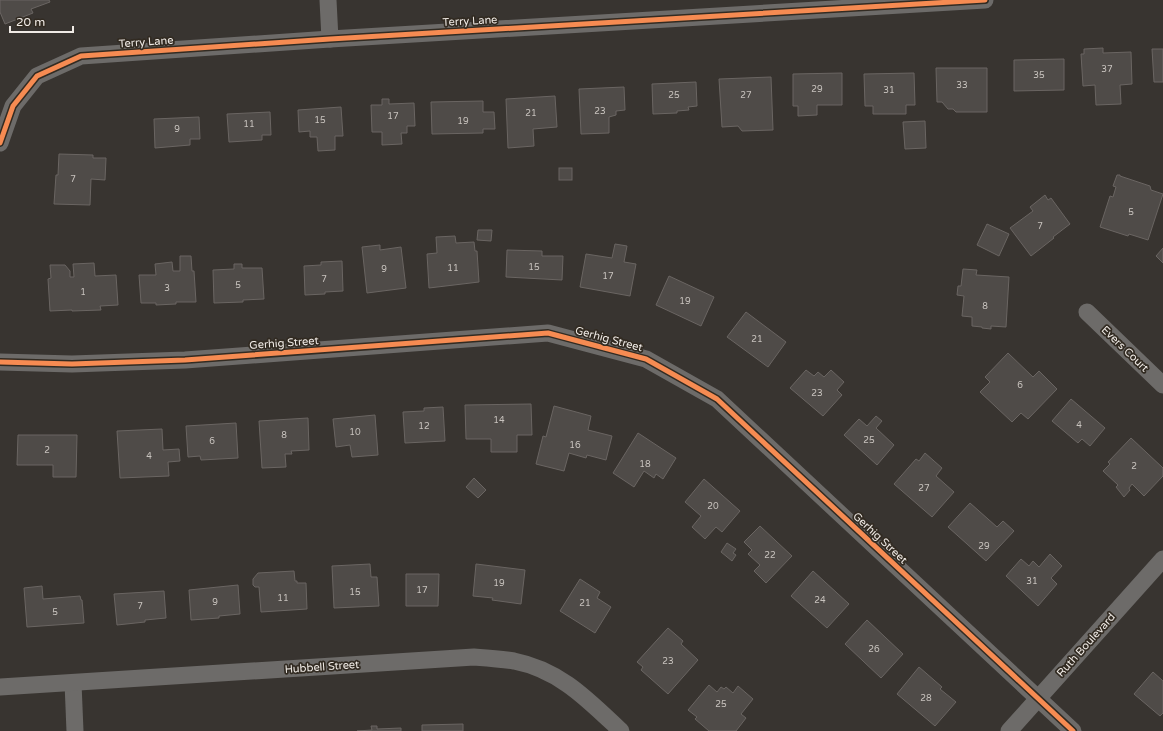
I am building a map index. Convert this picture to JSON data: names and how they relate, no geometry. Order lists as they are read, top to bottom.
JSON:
{
  "streets": {
    "street": [
      "Terry Lane",
      "Gerhig Street",
      "Evers Court",
      "Ruth Boulevard",
      "Hubbell Street"
    ]
  },
  "crossings": [
    ["Gerhig Street", "Ruth Boulevard"]
  ],
  "house_numbers": [
    "37",
    "35",
    "33",
    "29",
    "31",
    "25",
    "27",
    "23",
    "21",
    "17",
    "15",
    "19",
    "11",
    "9",
    "7",
    "5",
    "7",
    "15",
    "11",
    "9",
    "17",
    "7",
    "5",
    "3",
    "1",
    "19",
    "8",
    "21",
    "6",
    "23",
    "14",
    "4",
    "12",
    "10",
    "8",
    "25",
    "6",
    "16",
    "2",
    "4",
    "18",
    "2",
    "27",
    "20",
    "29",
    "22",
    "31",
    "19",
    "17",
    "15",
    "11",
    "24",
    "9",
    "21",
    "7",
    "5",
    "26",
    "23",
    "28",
    "25"
  ],
  "scale_bar": "20 m"
}
